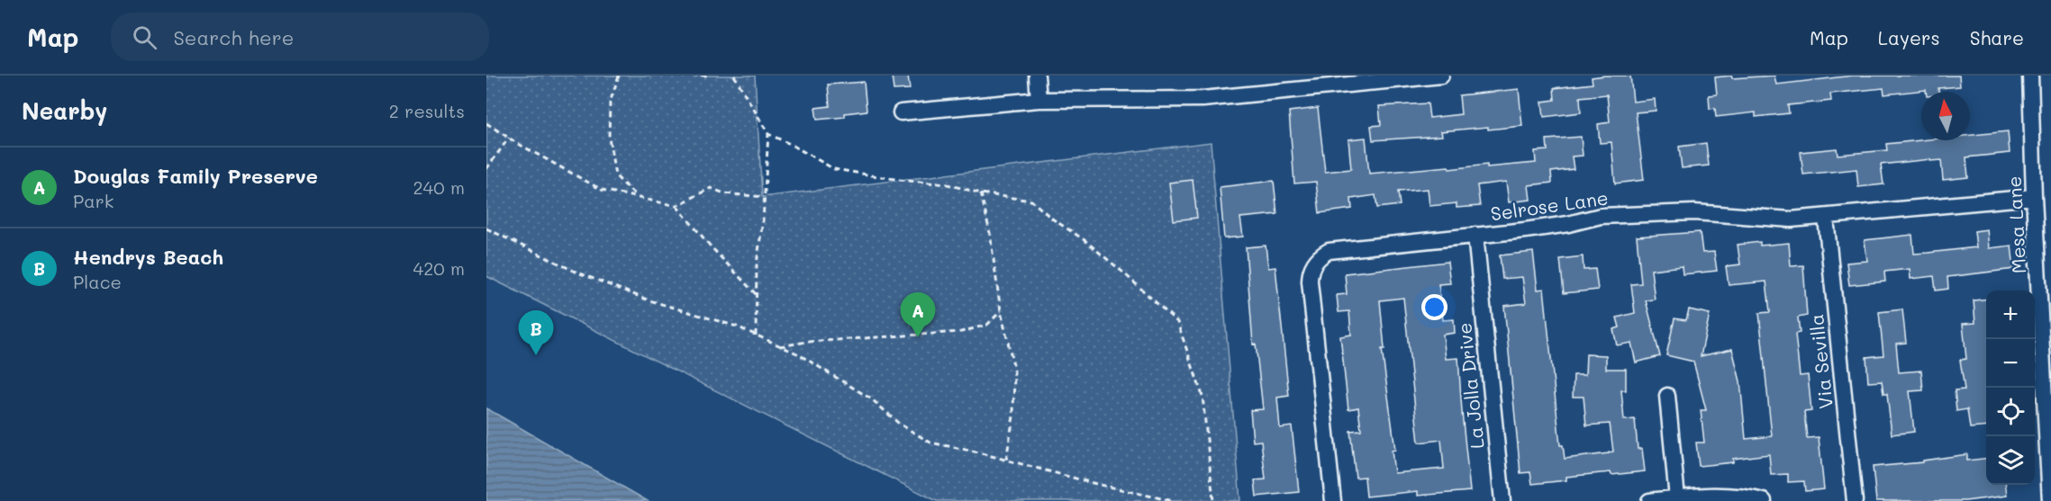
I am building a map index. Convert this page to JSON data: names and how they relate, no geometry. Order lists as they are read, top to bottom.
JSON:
{
  "streets": {
    "street": [
      "Selrose Lane",
      "Mesa Lane",
      "Via Sevilla",
      "La Jolla Drive"
    ]
  },
  "crossings": [
    ["Selrose Lane", "Mesa Lane"],
    ["Selrose Lane", "Via Sevilla"],
    ["Selrose Lane", "La Jolla Drive"]
  ],
  "north": "top",
  "page": {
    "header": "Map",
    "search": "Search here",
    "nav": ["Map", "Layers", "Share"],
    "heading": ["Nearby", "2 results"],
    "list": [
      {
        "mark": "A",
        "name": "Douglas Family Preserve",
        "note": "Park",
        "value": "240 m"
      },
      {
        "mark": "B",
        "name": "Hendrys Beach",
        "note": "Place",
        "value": "420 m"
      }
    ],
    "map_buttons": ["+", "−"],
    "pins": ["A", "B"]
  }
}
